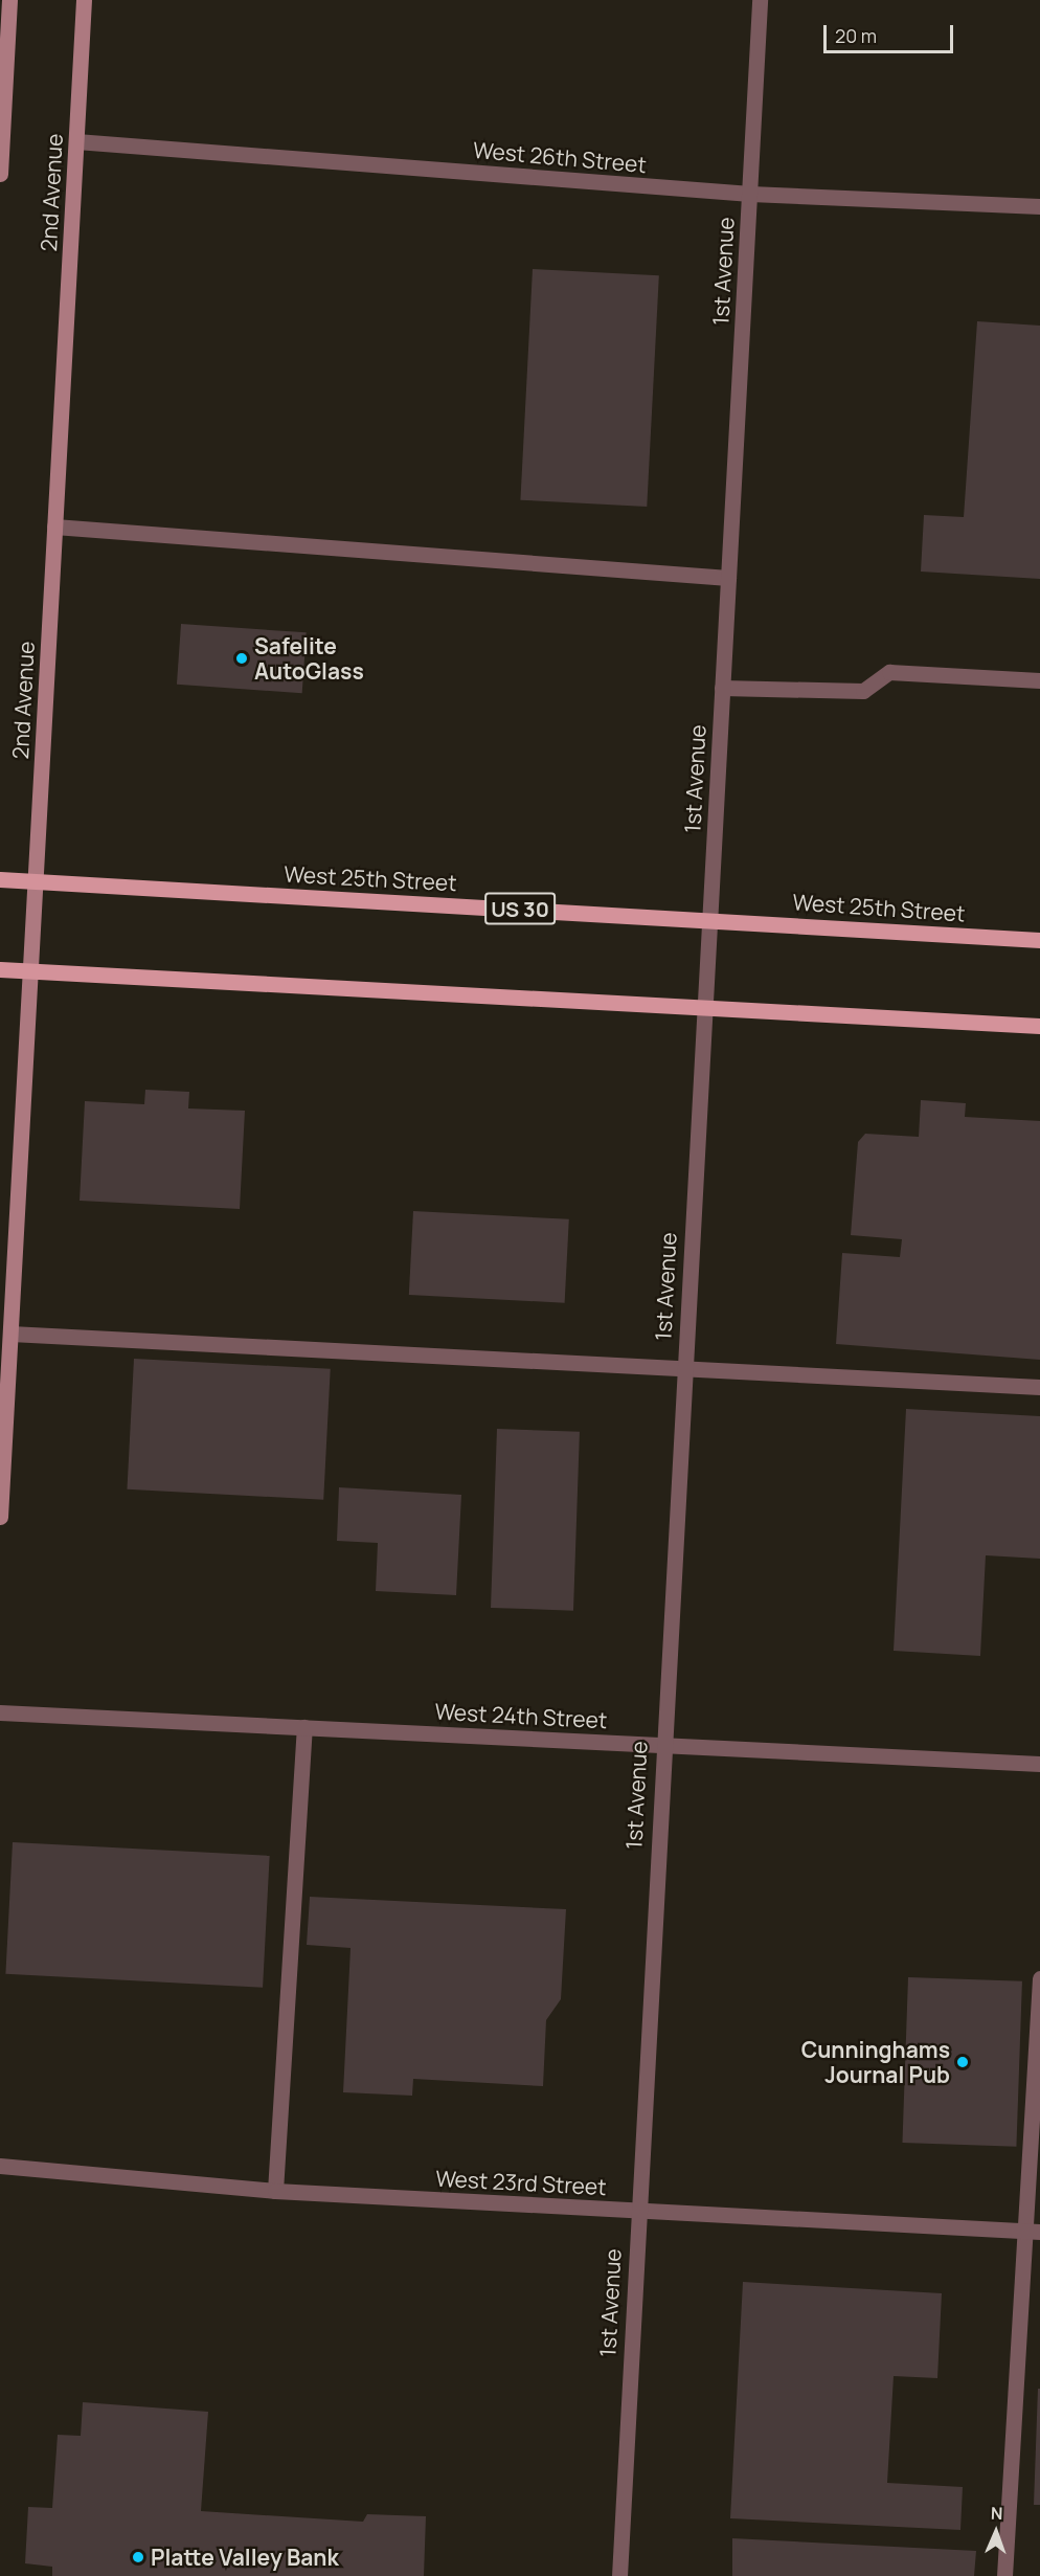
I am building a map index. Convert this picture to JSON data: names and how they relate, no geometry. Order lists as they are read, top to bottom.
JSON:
{
  "streets": {
    "main road": ["2nd Avenue", "West 25th Street", "US 30"],
    "street": [
      "West 26th Street",
      "1st Avenue",
      "West 24th Street",
      "West 23rd Street"
    ]
  },
  "crossings": [
    ["West 26th Street", "2nd Avenue"],
    ["West 26th Street", "1st Avenue"],
    ["2nd Avenue", "West 25th Street"],
    ["1st Avenue", "West 25th Street"],
    ["1st Avenue", "West 24th Street"],
    ["1st Avenue", "West 23rd Street"]
  ],
  "places": ["Safelite AutoGlass", "Cunninghams Journal Pub", "Platte Valley Bank"],
  "scale_bar": "20 m",
  "north": "top"
}
